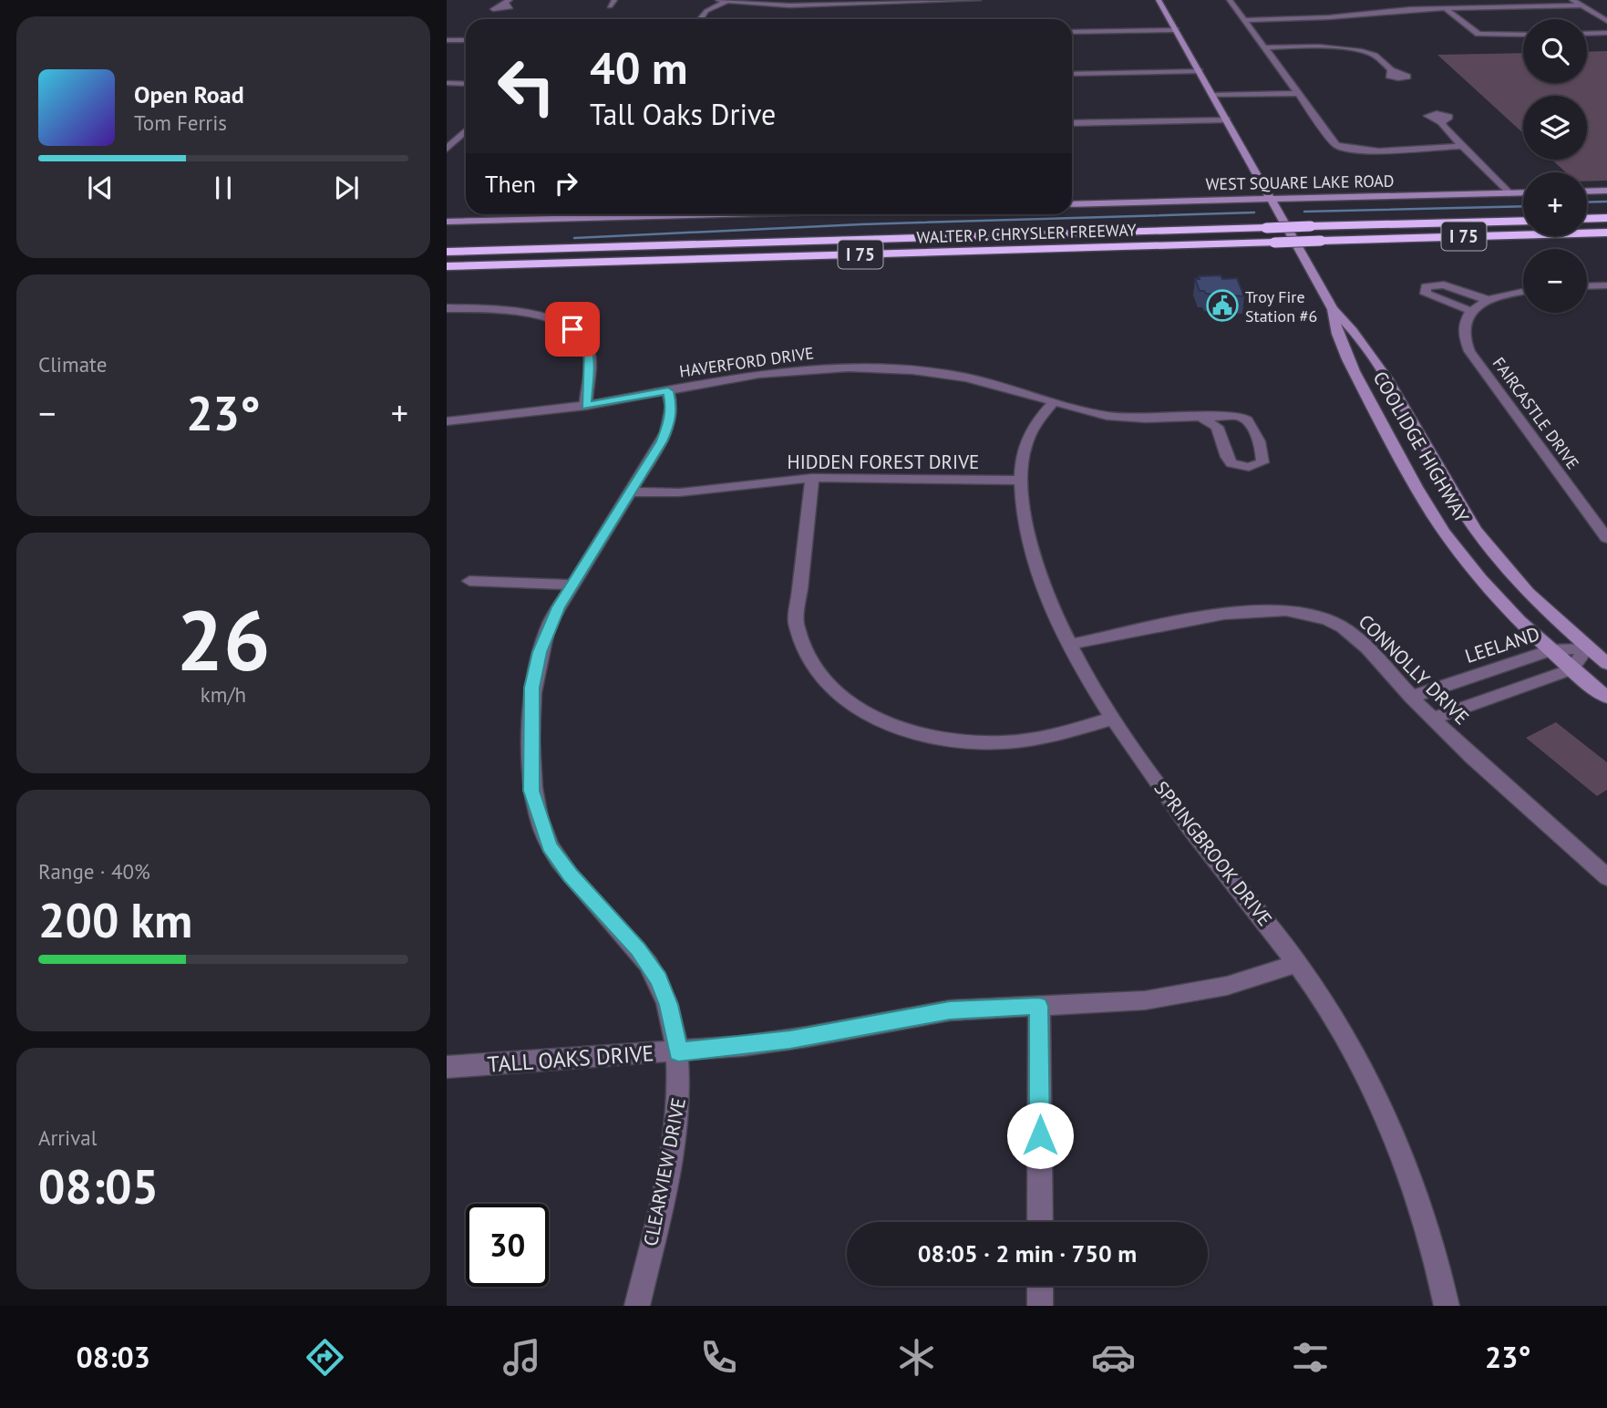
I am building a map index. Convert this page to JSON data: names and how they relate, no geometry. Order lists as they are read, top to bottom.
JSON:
{
  "streets": {
    "highway": ["WALTER P. CHRYSLER FREEWAY", "I 75"],
    "main road": ["WEST SQUARE LAKE ROAD", "COOLIDGE HIGHWAY"],
    "street": [
      "HAVERFORD DRIVE",
      "FAIRCASTLE DRIVE",
      "HIDDEN FOREST DRIVE",
      "LEELAND",
      "CONNOLLY DRIVE",
      "SPRINGBROOK DRIVE",
      "TALL OAKS DRIVE",
      "CLEARVIEW DRIVE"
    ]
  },
  "crossings": [
    ["WEST SQUARE LAKE ROAD", "COOLIDGE HIGHWAY"],
    ["HAVERFORD DRIVE", "SPRINGBROOK DRIVE"],
    ["HAVERFORD DRIVE", "CLEARVIEW DRIVE"],
    ["COOLIDGE HIGHWAY", "LEELAND"],
    ["HIDDEN FOREST DRIVE", "SPRINGBROOK DRIVE"],
    ["HIDDEN FOREST DRIVE", "CLEARVIEW DRIVE"],
    ["LEELAND", "CONNOLLY DRIVE"],
    ["CONNOLLY DRIVE", "SPRINGBROOK DRIVE"],
    ["SPRINGBROOK DRIVE", "TALL OAKS DRIVE"],
    ["TALL OAKS DRIVE", "CLEARVIEW DRIVE"]
  ],
  "places": {
    "public building": ["Troy Fire Station #6"]
  },
  "page": {
    "map_buttons": ["+", "−"],
    "turn": ["40 m", "Tall Oaks Drive"],
    "song": ["Open Road", "Tom Ferris"],
    "then": "Then",
    "tile": [
      "Climate",
      ["26", "km/h"],
      ["Range · 40%", "200 km"],
      ["Arrival", "08:05"]
    ],
    "heat": ["−", "23°", "+"],
    "limit": "30",
    "trip": "08:05 · 2 min · 750 m",
    "tabs": ["08:03", "23°"]
  }
}
